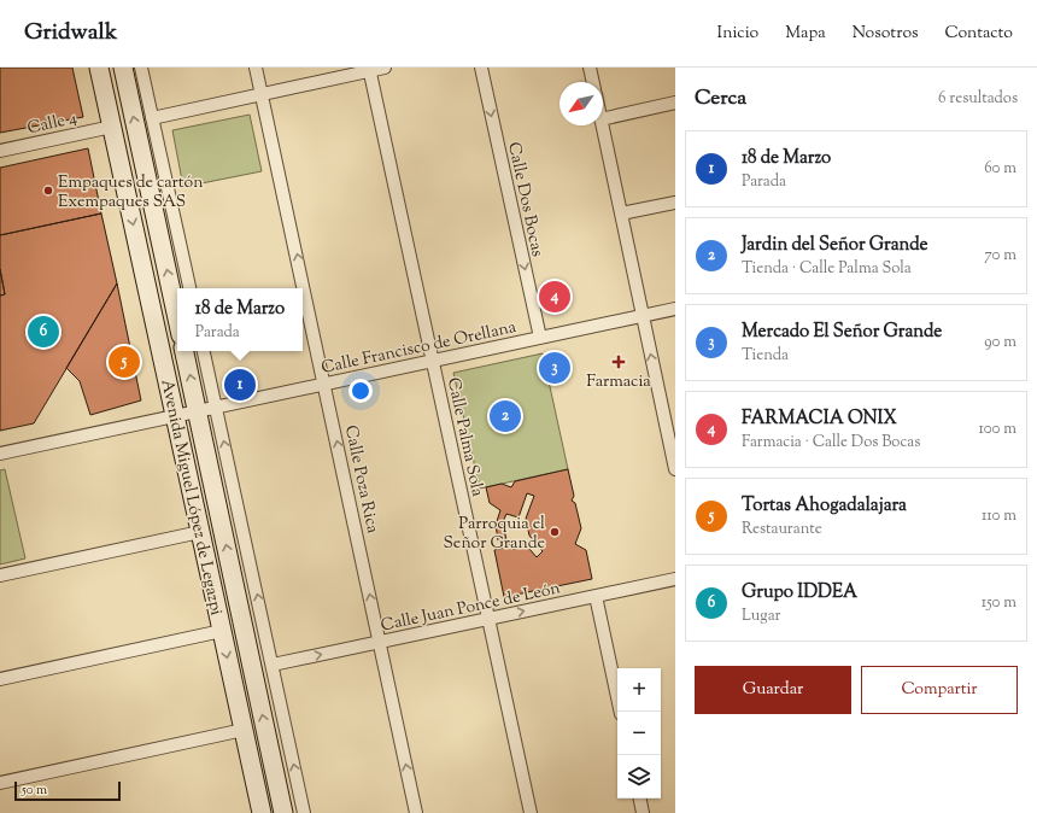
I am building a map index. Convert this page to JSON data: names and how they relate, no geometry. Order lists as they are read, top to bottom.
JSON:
{
  "streets": {
    "main road": ["Avenida Miguel López de Legazpi"],
    "street": [
      "Calle 4",
      "Calle Dos Bocas",
      "Calle Francisco de Orellana",
      "Calle Palma Sola",
      "Calle Poza Rica",
      "Calle Juan Ponce de León"
    ]
  },
  "crossings": [
    ["Calle 4", "Avenida Miguel López de Legazpi"],
    ["Calle Dos Bocas", "Calle Francisco de Orellana"],
    ["Calle Francisco de Orellana", "Calle Palma Sola"],
    ["Calle Francisco de Orellana", "Calle Poza Rica"],
    ["Calle Francisco de Orellana", "Avenida Miguel López de Legazpi"],
    ["Calle Palma Sola", "Calle Juan Ponce de León"],
    ["Calle Poza Rica", "Calle Juan Ponce de León"]
  ],
  "one_way": ["Calle Poza Rica", "Calle Juan Ponce de León"],
  "places": {
    "other": ["Empaques de cartón Exempaques SAS", "Parroquia el Señor Grande"],
    "health": ["Farmacia"]
  },
  "scale_bar": "50 m",
  "north": "bottom left",
  "page": {
    "header": "Gridwalk",
    "nav": [
      "Inicio",
      "Mapa",
      "Nosotros",
      "Contacto"
    ],
    "heading": ["Cerca", "6 resultados"],
    "list": [
      {
        "mark": "1",
        "name": "18 de Marzo",
        "note": "Parada",
        "value": "60 m"
      },
      {
        "mark": "2",
        "name": "Jardin del Señor Grande",
        "note": "Tienda · Calle Palma Sola",
        "value": "70 m"
      },
      {
        "mark": "3",
        "name": "Mercado El Señor Grande",
        "note": "Tienda",
        "value": "90 m"
      },
      {
        "mark": "4",
        "name": "FARMACIA ONIX",
        "note": "Farmacia · Calle Dos Bocas",
        "value": "100 m"
      },
      {
        "mark": "5",
        "name": "Tortas Ahogadalajara",
        "note": "Restaurante",
        "value": "110 m"
      },
      {
        "mark": "6",
        "name": "Grupo IDDEA",
        "note": "Lugar",
        "value": "150 m"
      }
    ],
    "pins": [
      "4",
      "6",
      "5",
      "3",
      "1",
      "2"
    ],
    "popup": ["18 de Marzo", "Parada"],
    "buttons": ["Guardar", "Compartir"],
    "map_buttons": ["+", "−"],
    "scale": "50 m"
  }
}
